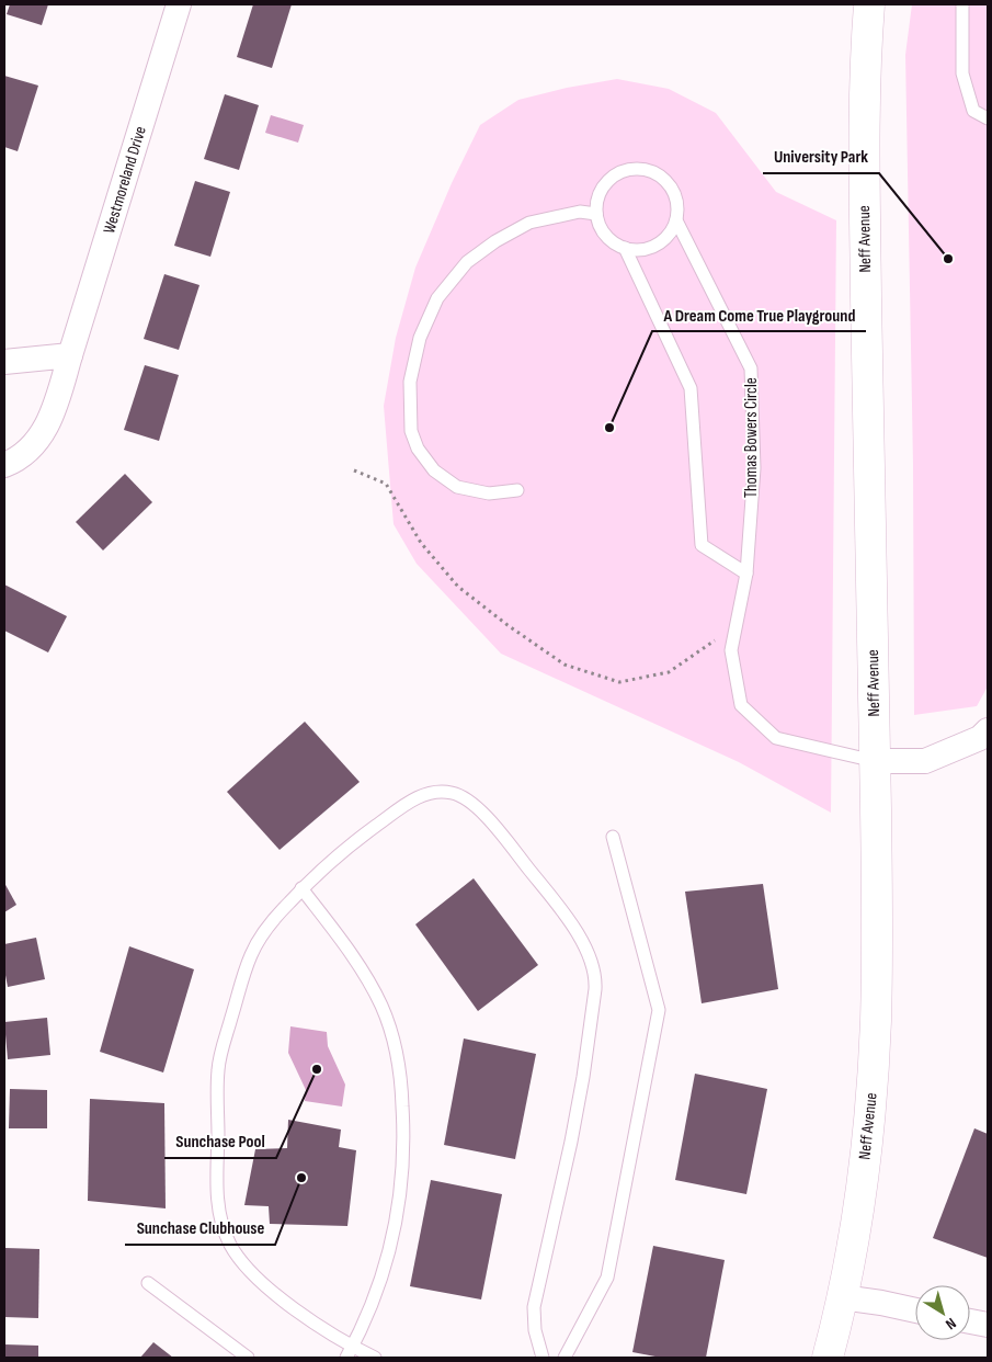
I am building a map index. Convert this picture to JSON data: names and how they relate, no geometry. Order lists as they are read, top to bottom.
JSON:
{
  "streets": {
    "main road": ["Neff Avenue"],
    "street": ["Westmoreland Drive"],
    "lane": ["Thomas Bowers Circle"]
  },
  "crossings": [
    ["Neff Avenue", "Thomas Bowers Circle"]
  ],
  "places": [
    "University Park",
    "A Dream Come True Playground",
    "Sunchase Pool",
    "Sunchase Clubhouse"
  ],
  "north": "bottom right"
}
